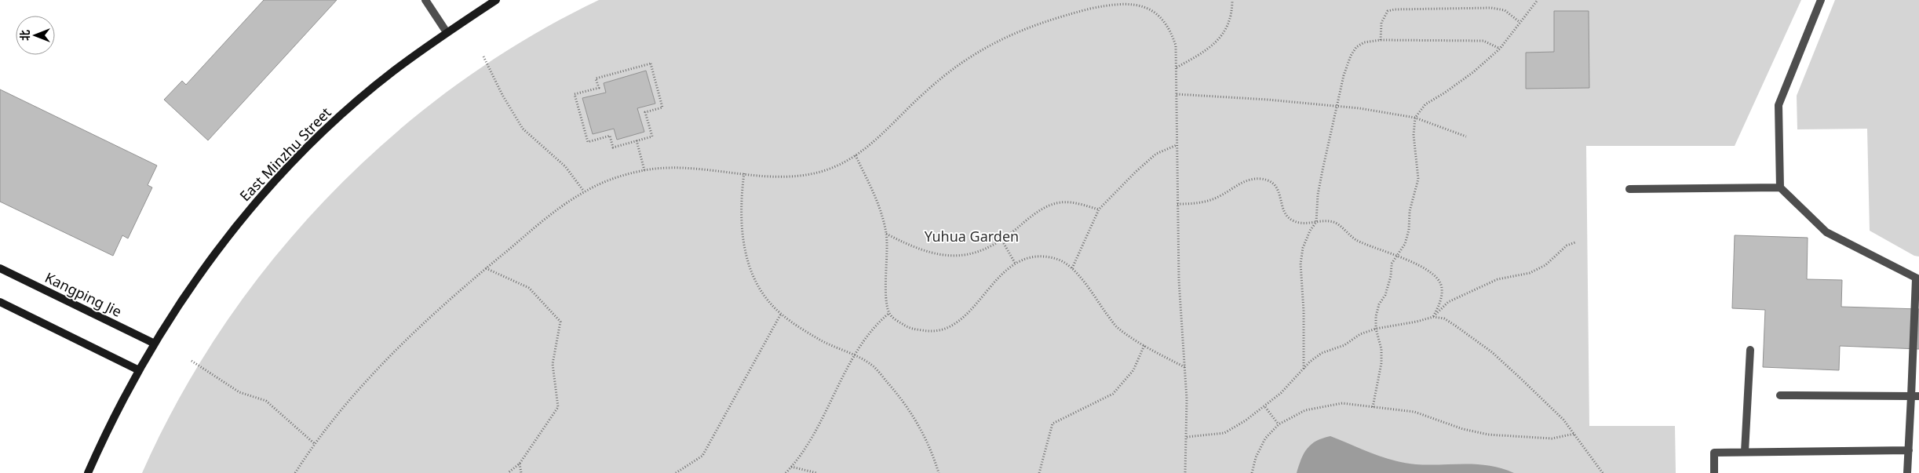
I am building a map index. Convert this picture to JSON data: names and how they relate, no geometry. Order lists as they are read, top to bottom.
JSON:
{
  "streets": {
    "main road": ["East Minzhu Street", "Kangping Jie"]
  },
  "crossings": [
    ["East Minzhu Street", "Kangping Jie"]
  ],
  "parks": ["Yuhua Garden"],
  "north": "left"
}
